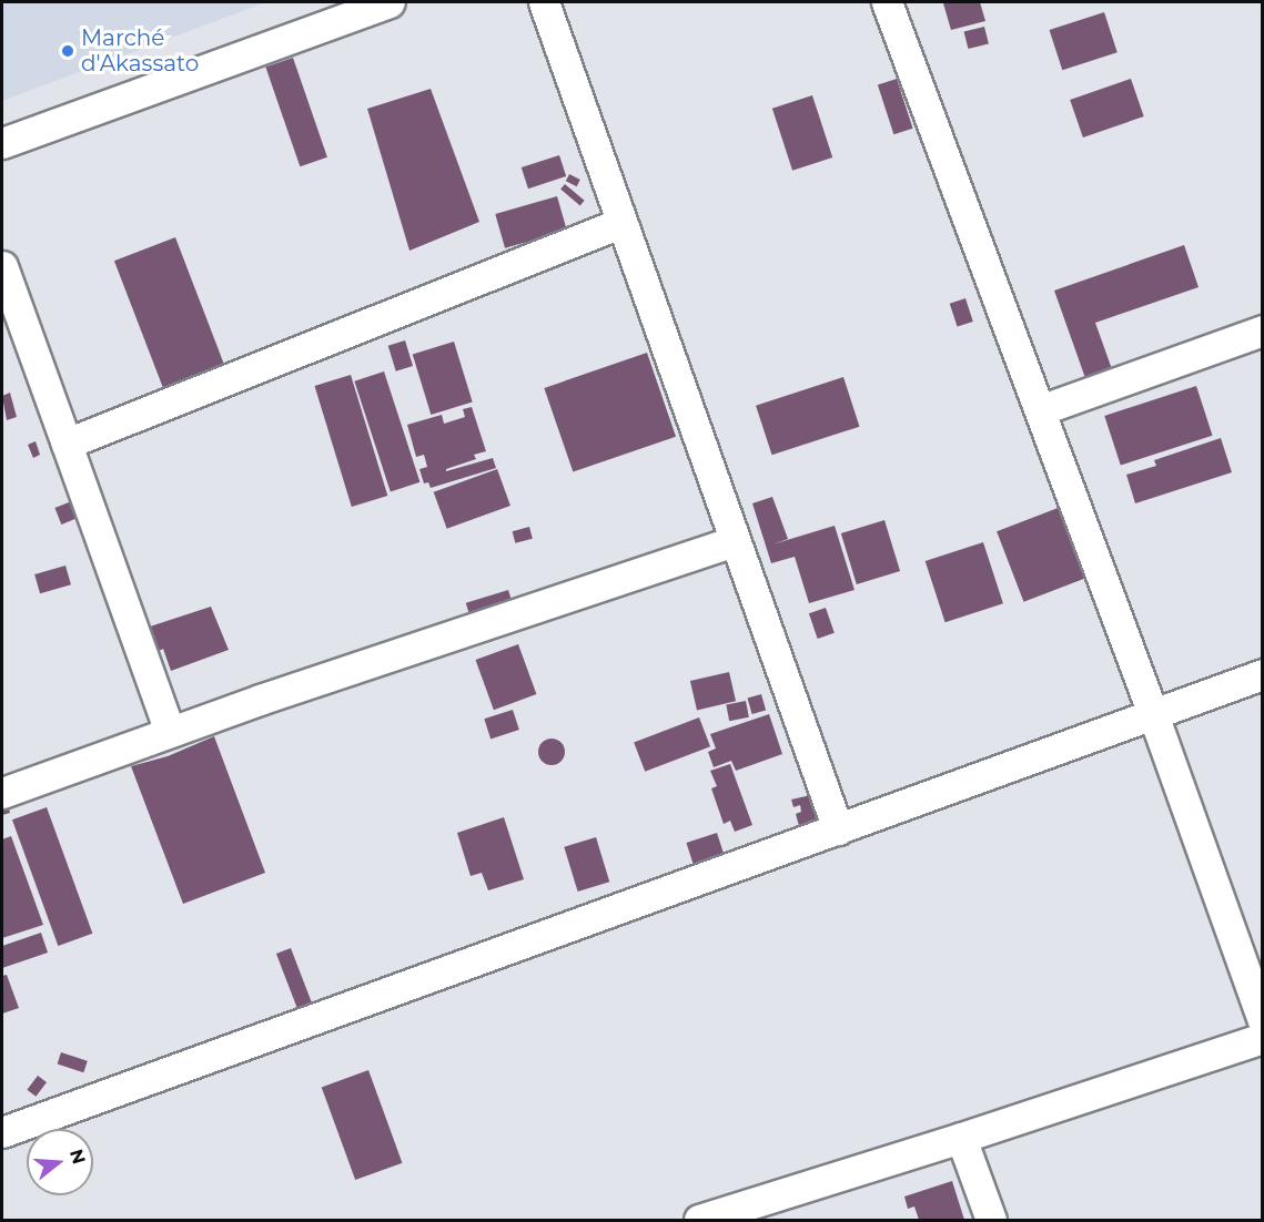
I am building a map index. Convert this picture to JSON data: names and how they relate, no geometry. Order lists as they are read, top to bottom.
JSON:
{
  "places": ["Marché d'Akassato"],
  "north": "right"
}
